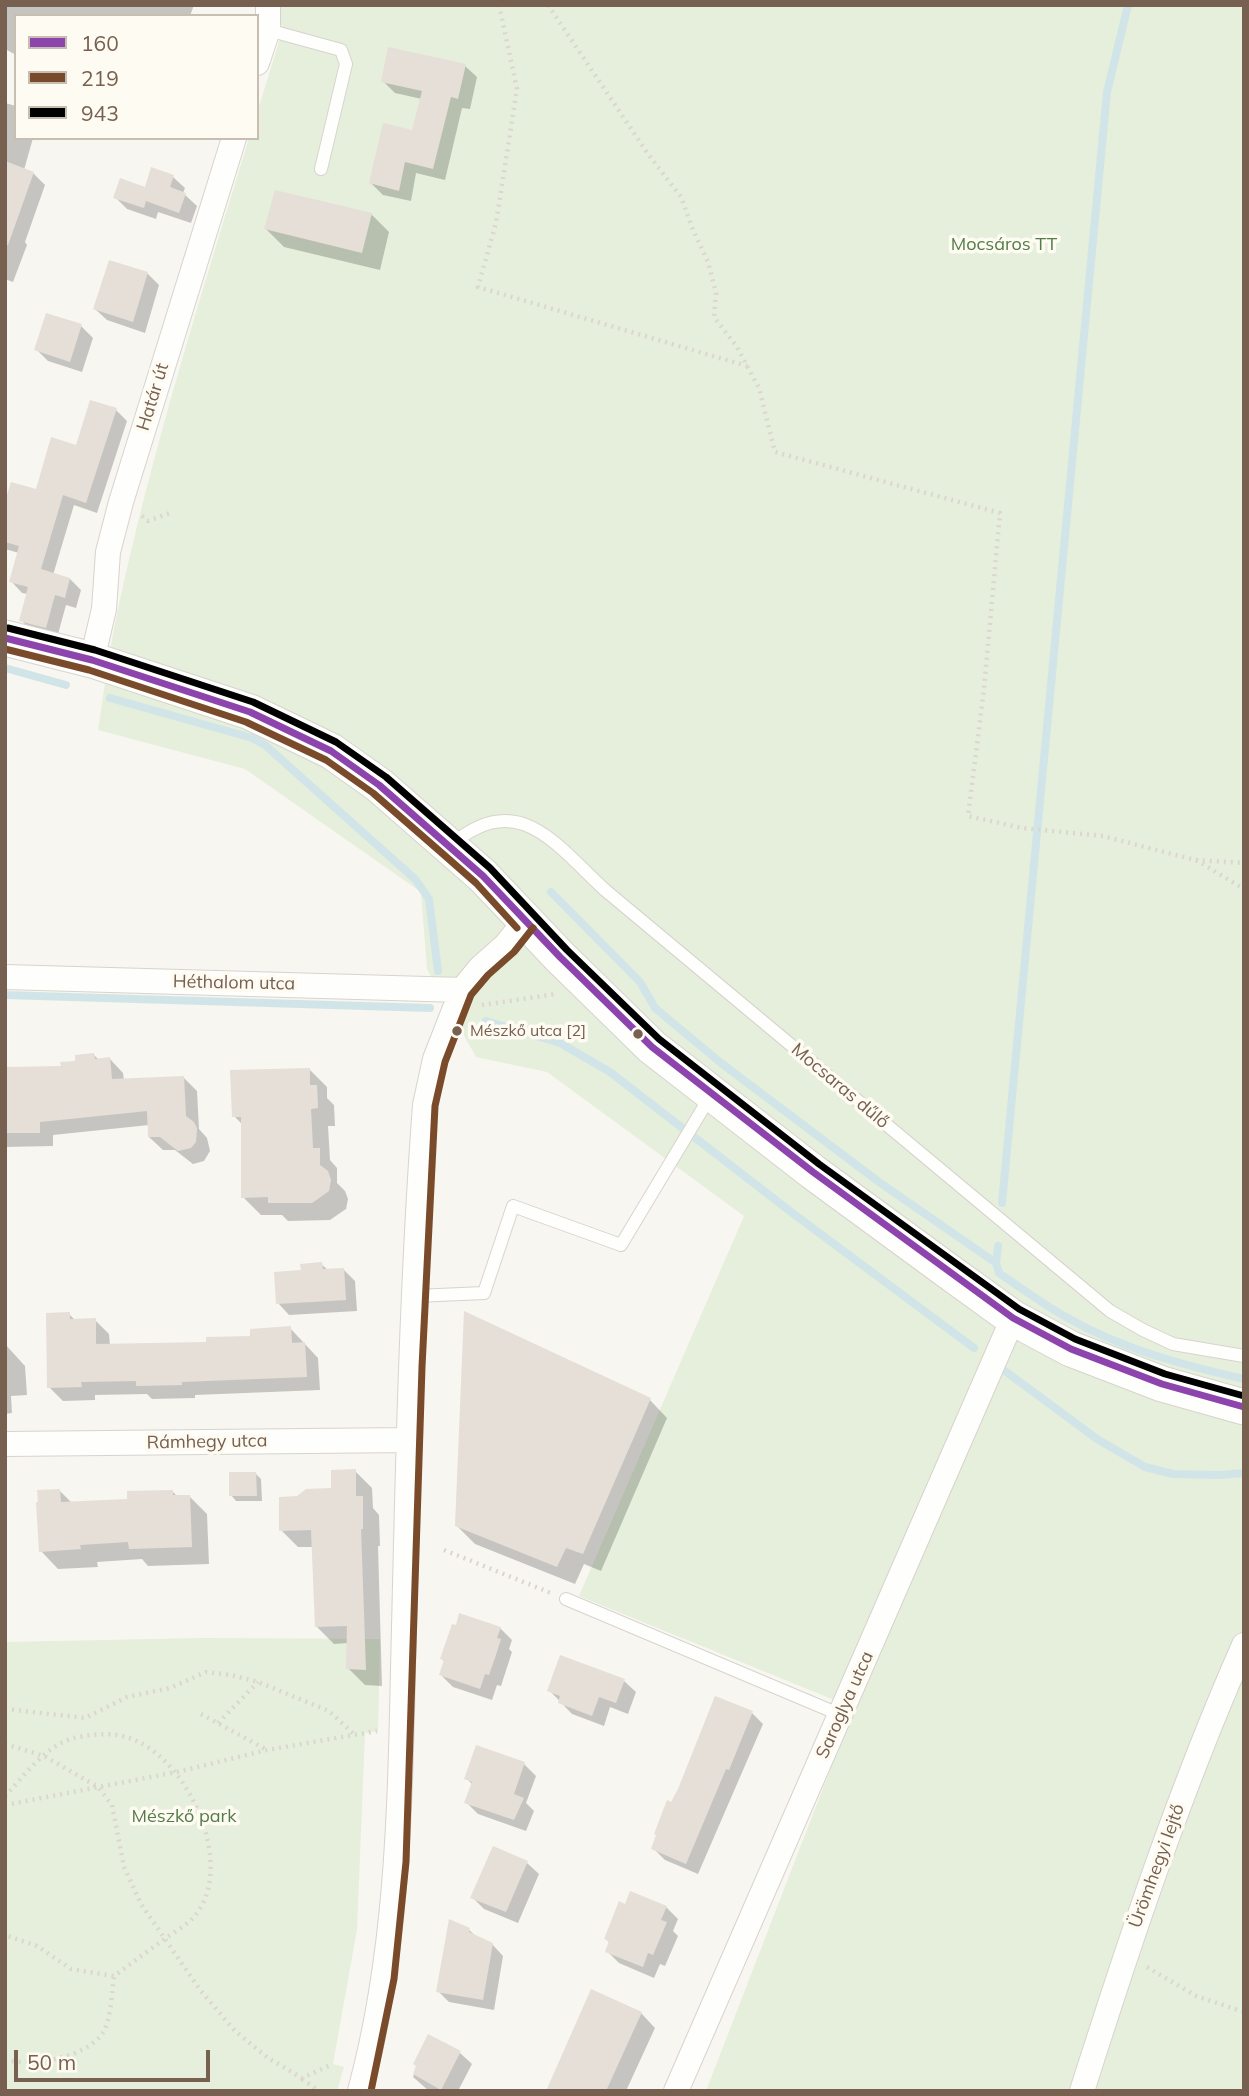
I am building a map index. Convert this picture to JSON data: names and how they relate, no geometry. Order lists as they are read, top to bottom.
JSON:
{
  "streets": {
    "street": [
      "Határ út",
      "Héthalom utca",
      "Rámhegy utca",
      "Saroglya utca",
      "Ürömhegyi lejtő"
    ],
    "lane": ["Mocsaras dűlő"]
  },
  "parks": ["Mocsáros TT", "Mészkő park"],
  "places": ["Mészkő utca [2]"],
  "lines": ["transit line 943", "transit line 160", "transit line 219"],
  "legend": ["160", "219", "943"],
  "scale_bar": "50 m"
}
